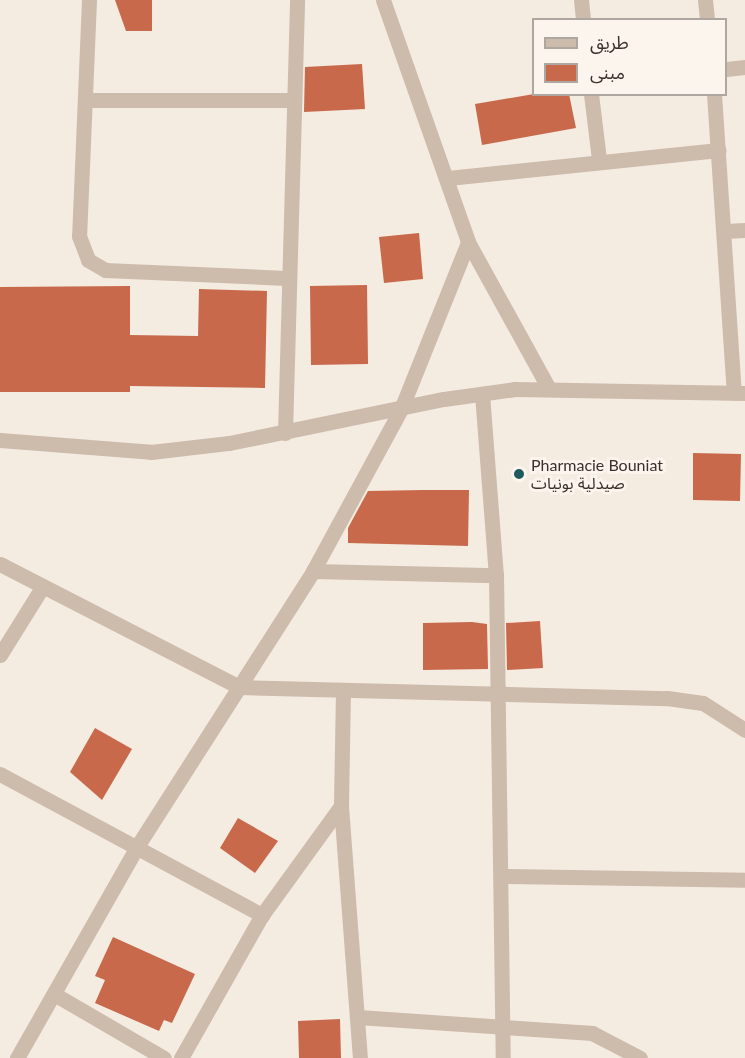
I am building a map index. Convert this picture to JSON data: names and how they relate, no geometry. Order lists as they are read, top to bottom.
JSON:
{
  "places": ["Pharmacie Bouniat صيدلية بونيات"],
  "legend": ["طريق", "مبنى"]
}
